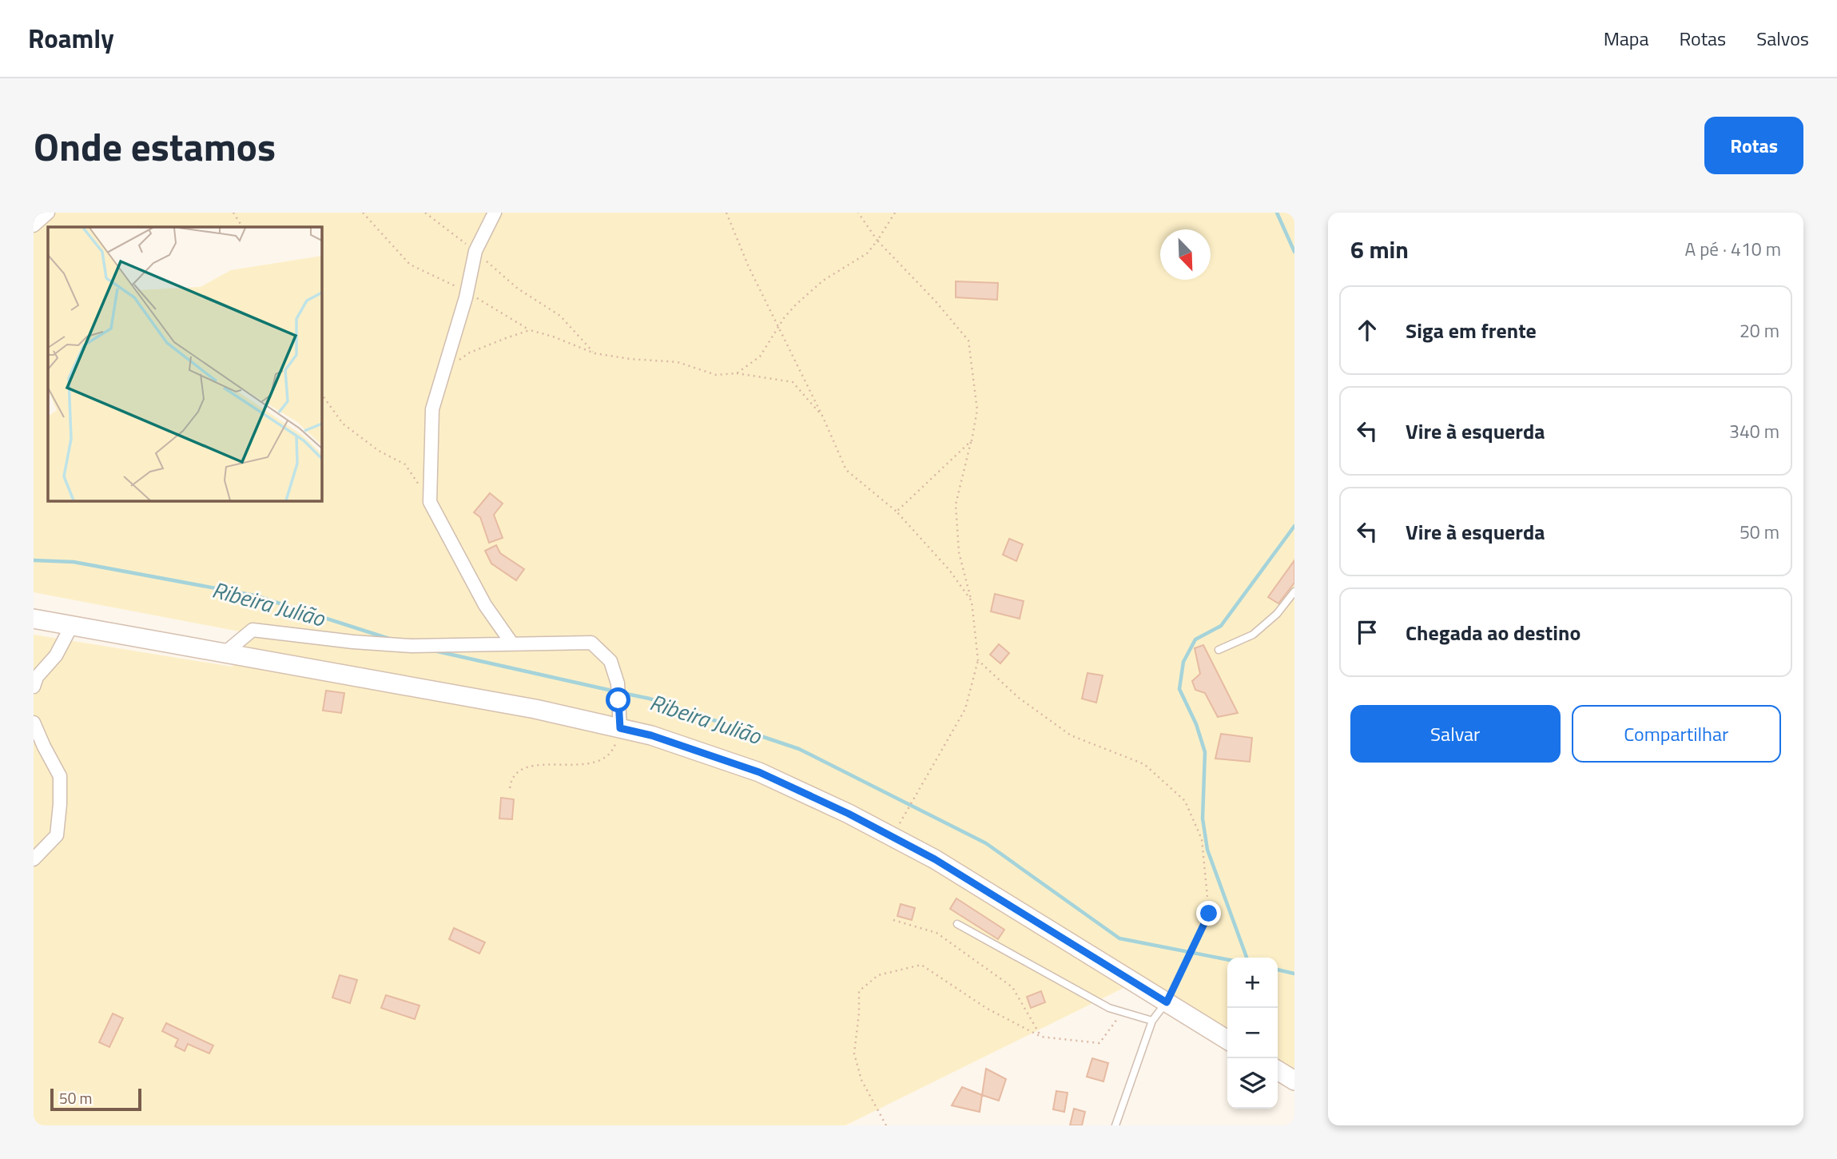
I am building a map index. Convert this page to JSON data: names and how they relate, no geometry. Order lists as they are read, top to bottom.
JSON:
{
  "water": ["Ribeira Julião"],
  "scale_bar": "50 m",
  "north": "bottom right",
  "page": {
    "header": "Roamly",
    "nav": ["Mapa", "Rotas", "Salvos"],
    "title": "Onde estamos",
    "buttons": [
      "Rotas",
      ["Salvar", "Compartilhar"]
    ],
    "heading": ["6 min", "A pé · 410 m"],
    "list": [
      ["Siga em frente", "20 m"],
      ["Vire à esquerda", "340 m"],
      ["Vire à esquerda", "50 m"],
      "Chegada ao destino"
    ],
    "map_buttons": ["+", "−"],
    "scale": "50 m"
  }
}
